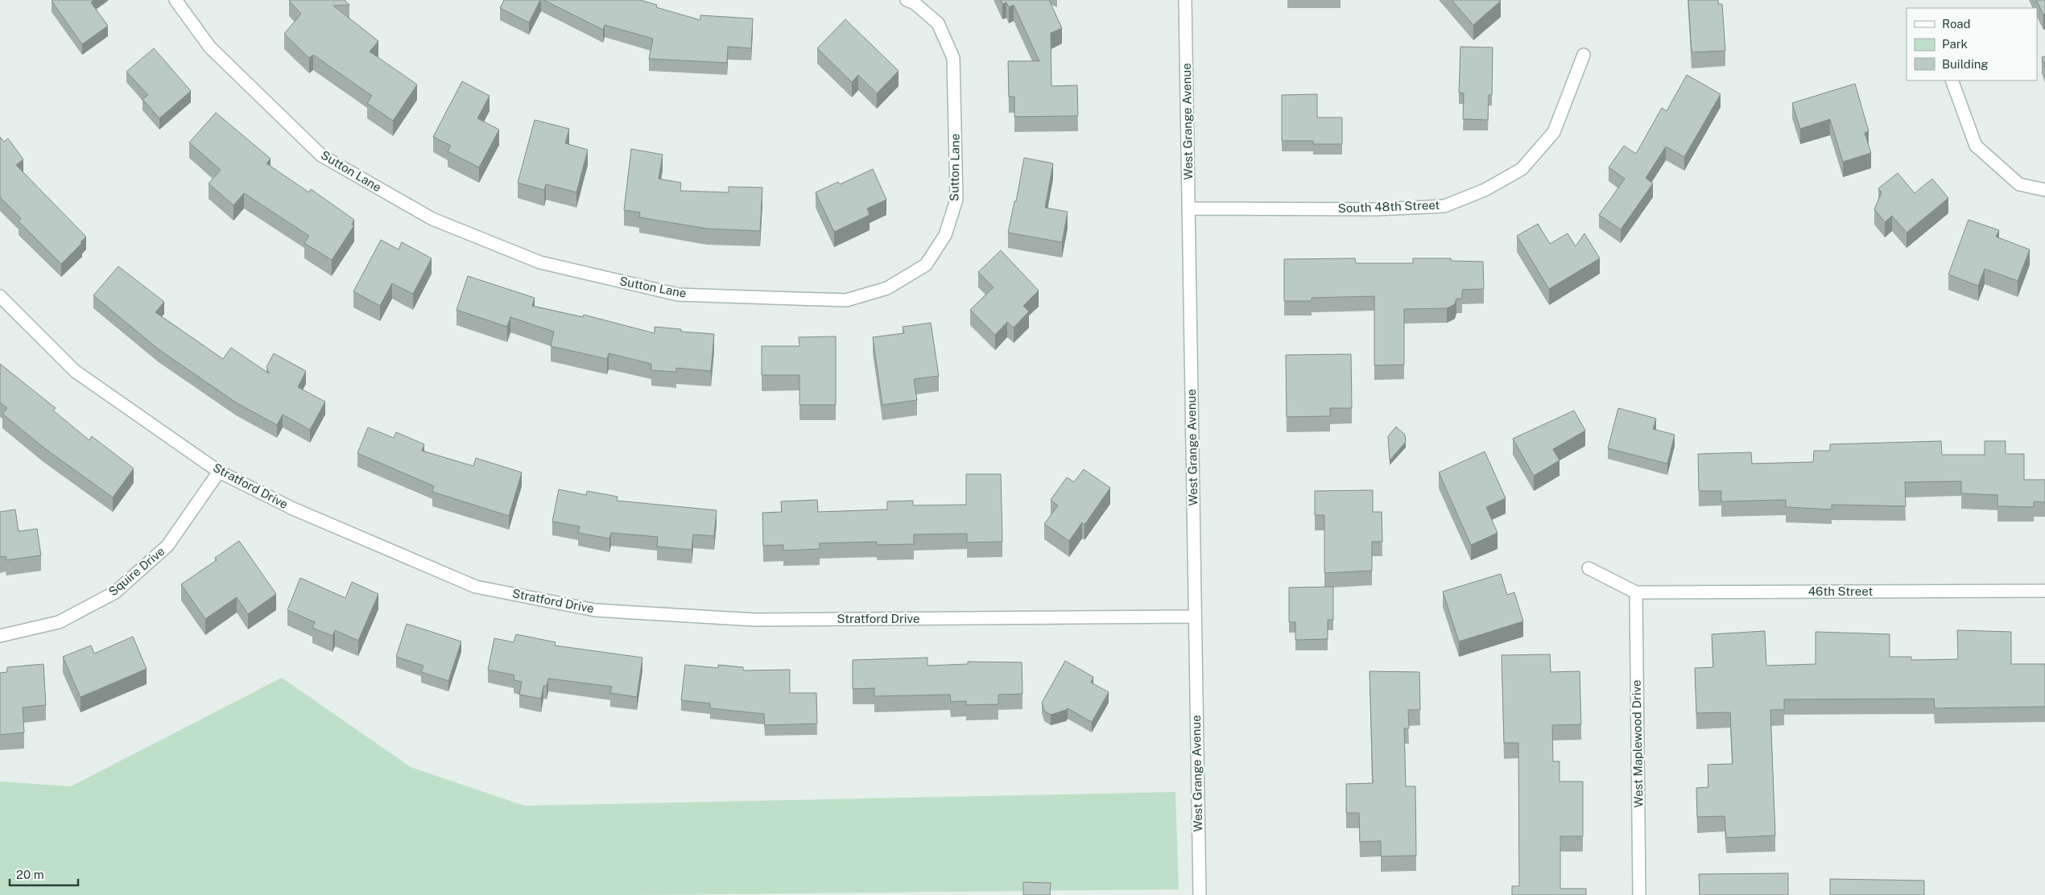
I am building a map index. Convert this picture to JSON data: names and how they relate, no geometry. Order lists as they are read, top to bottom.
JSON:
{
  "streets": {
    "street": [
      "West Grange Avenue",
      "Sutton Lane",
      "South 48th Street",
      "Stratford Drive",
      "Squire Drive",
      "46th Street",
      "West Maplewood Drive"
    ]
  },
  "crossings": [
    ["West Grange Avenue", "South 48th Street"],
    ["West Grange Avenue", "Stratford Drive"],
    ["Stratford Drive", "Squire Drive"],
    ["46th Street", "West Maplewood Drive"]
  ],
  "legend": ["Road", "Park", "Building"],
  "scale_bar": "20 m"
}
